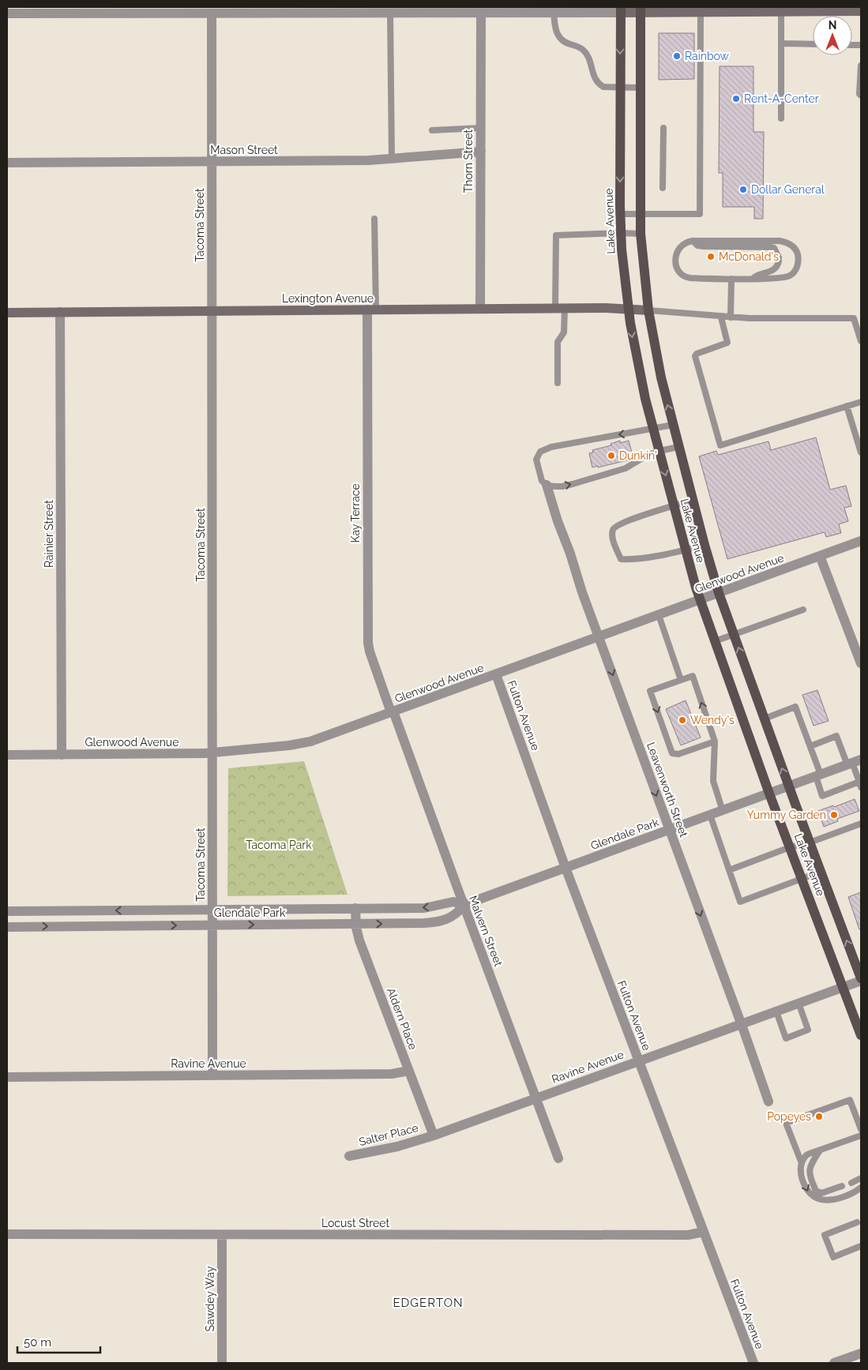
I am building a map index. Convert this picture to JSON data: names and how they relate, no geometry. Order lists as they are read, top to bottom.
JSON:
{
  "streets": {
    "main road": ["Lake Avenue", "Lexington Avenue"],
    "street": [
      "Mason Street",
      "Thorn Street",
      "Tacoma Street",
      "Kay Terrace",
      "Rainier Street",
      "Glenwood Avenue",
      "Fulton Avenue",
      "Leavenworth Street",
      "Glendale Park",
      "Malvern Street",
      "Aldern Place",
      "Ravine Avenue",
      "Salter Place",
      "Locust Street",
      "Sawdey Way"
    ]
  },
  "crossings": [
    ["Mason Street", "Thorn Street"],
    ["Mason Street", "Tacoma Street"],
    ["Thorn Street", "Lexington Avenue"],
    ["Lake Avenue", "Lexington Avenue"],
    ["Lake Avenue", "Glenwood Avenue"],
    ["Lake Avenue", "Glendale Park"],
    ["Lake Avenue", "Ravine Avenue"],
    ["Tacoma Street", "Lexington Avenue"],
    ["Tacoma Street", "Glenwood Avenue"],
    ["Tacoma Street", "Glendale Park"],
    ["Tacoma Street", "Ravine Avenue"],
    ["Lexington Avenue", "Kay Terrace"],
    ["Lexington Avenue", "Rainier Street"],
    ["Kay Terrace", "Glenwood Avenue"],
    ["Kay Terrace", "Malvern Street"],
    ["Rainier Street", "Glenwood Avenue"],
    ["Glenwood Avenue", "Fulton Avenue"],
    ["Glenwood Avenue", "Leavenworth Street"],
    ["Glenwood Avenue", "Malvern Street"],
    ["Fulton Avenue", "Glendale Park"],
    ["Fulton Avenue", "Ravine Avenue"],
    ["Fulton Avenue", "Locust Street"],
    ["Leavenworth Street", "Glendale Park"],
    ["Leavenworth Street", "Ravine Avenue"],
    ["Glendale Park", "Malvern Street"],
    ["Glendale Park", "Aldern Place"],
    ["Malvern Street", "Ravine Avenue"],
    ["Aldern Place", "Ravine Avenue"],
    ["Aldern Place", "Salter Place"],
    ["Ravine Avenue", "Salter Place"],
    ["Locust Street", "Sawdey Way"]
  ],
  "one_way": ["Leavenworth Street"],
  "districts": ["EDGERTON"],
  "parks": ["Tacoma Park"],
  "places": [
    "Rainbow",
    "Rent-A-Center",
    "Dollar General",
    "McDonald's",
    "Dunkin'",
    "Wendy's",
    "Yummy Garden",
    "Popeyes"
  ],
  "scale_bar": "50 m",
  "north": "top"
}
